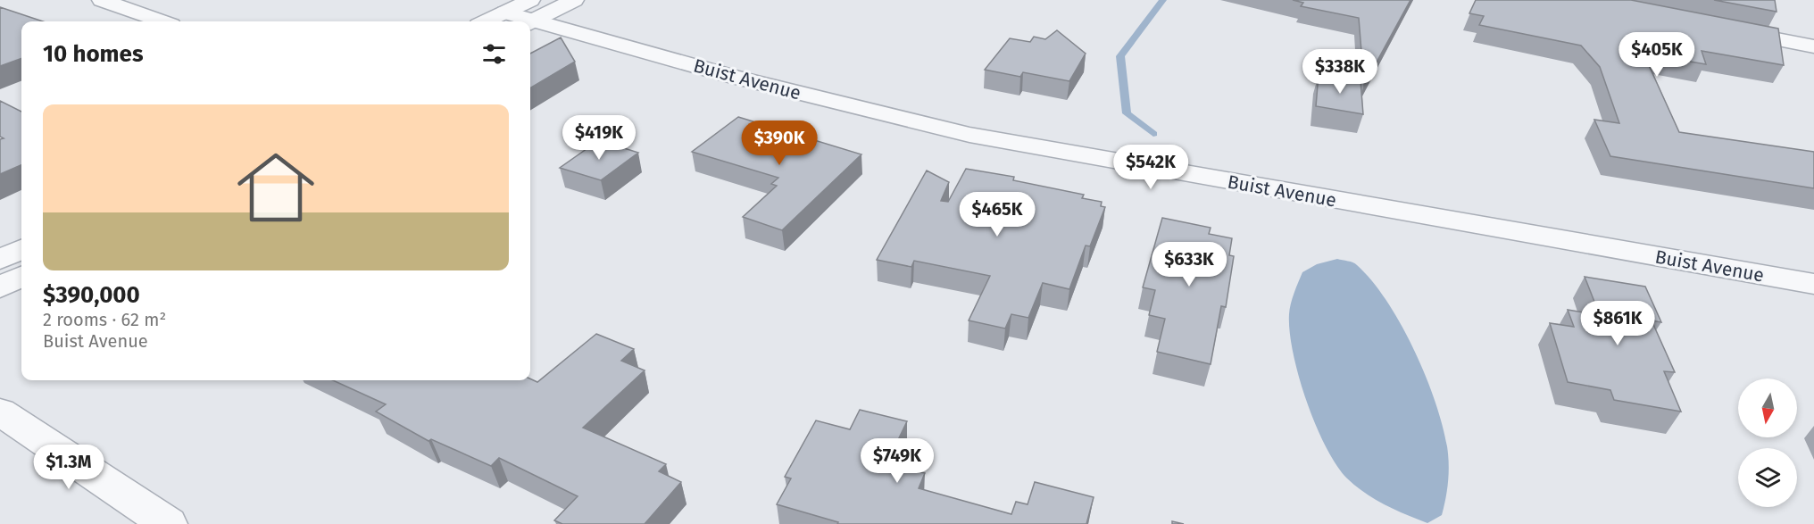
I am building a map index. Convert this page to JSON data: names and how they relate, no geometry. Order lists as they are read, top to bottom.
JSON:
{
  "streets": {
    "street": ["Buist Avenue"]
  },
  "north": "bottom",
  "page": {
    "heading": "10 homes",
    "price": [
      "$405K",
      "$338K",
      "$419K",
      "$390K",
      "$542K",
      "$465K",
      "$633K",
      "$861K",
      "$749K",
      "$1.3M"
    ],
    "list": [
      {
        "name": "$390,000",
        "note": "2 rooms · 62 m² · Buist Avenue"
      }
    ]
  }
}
